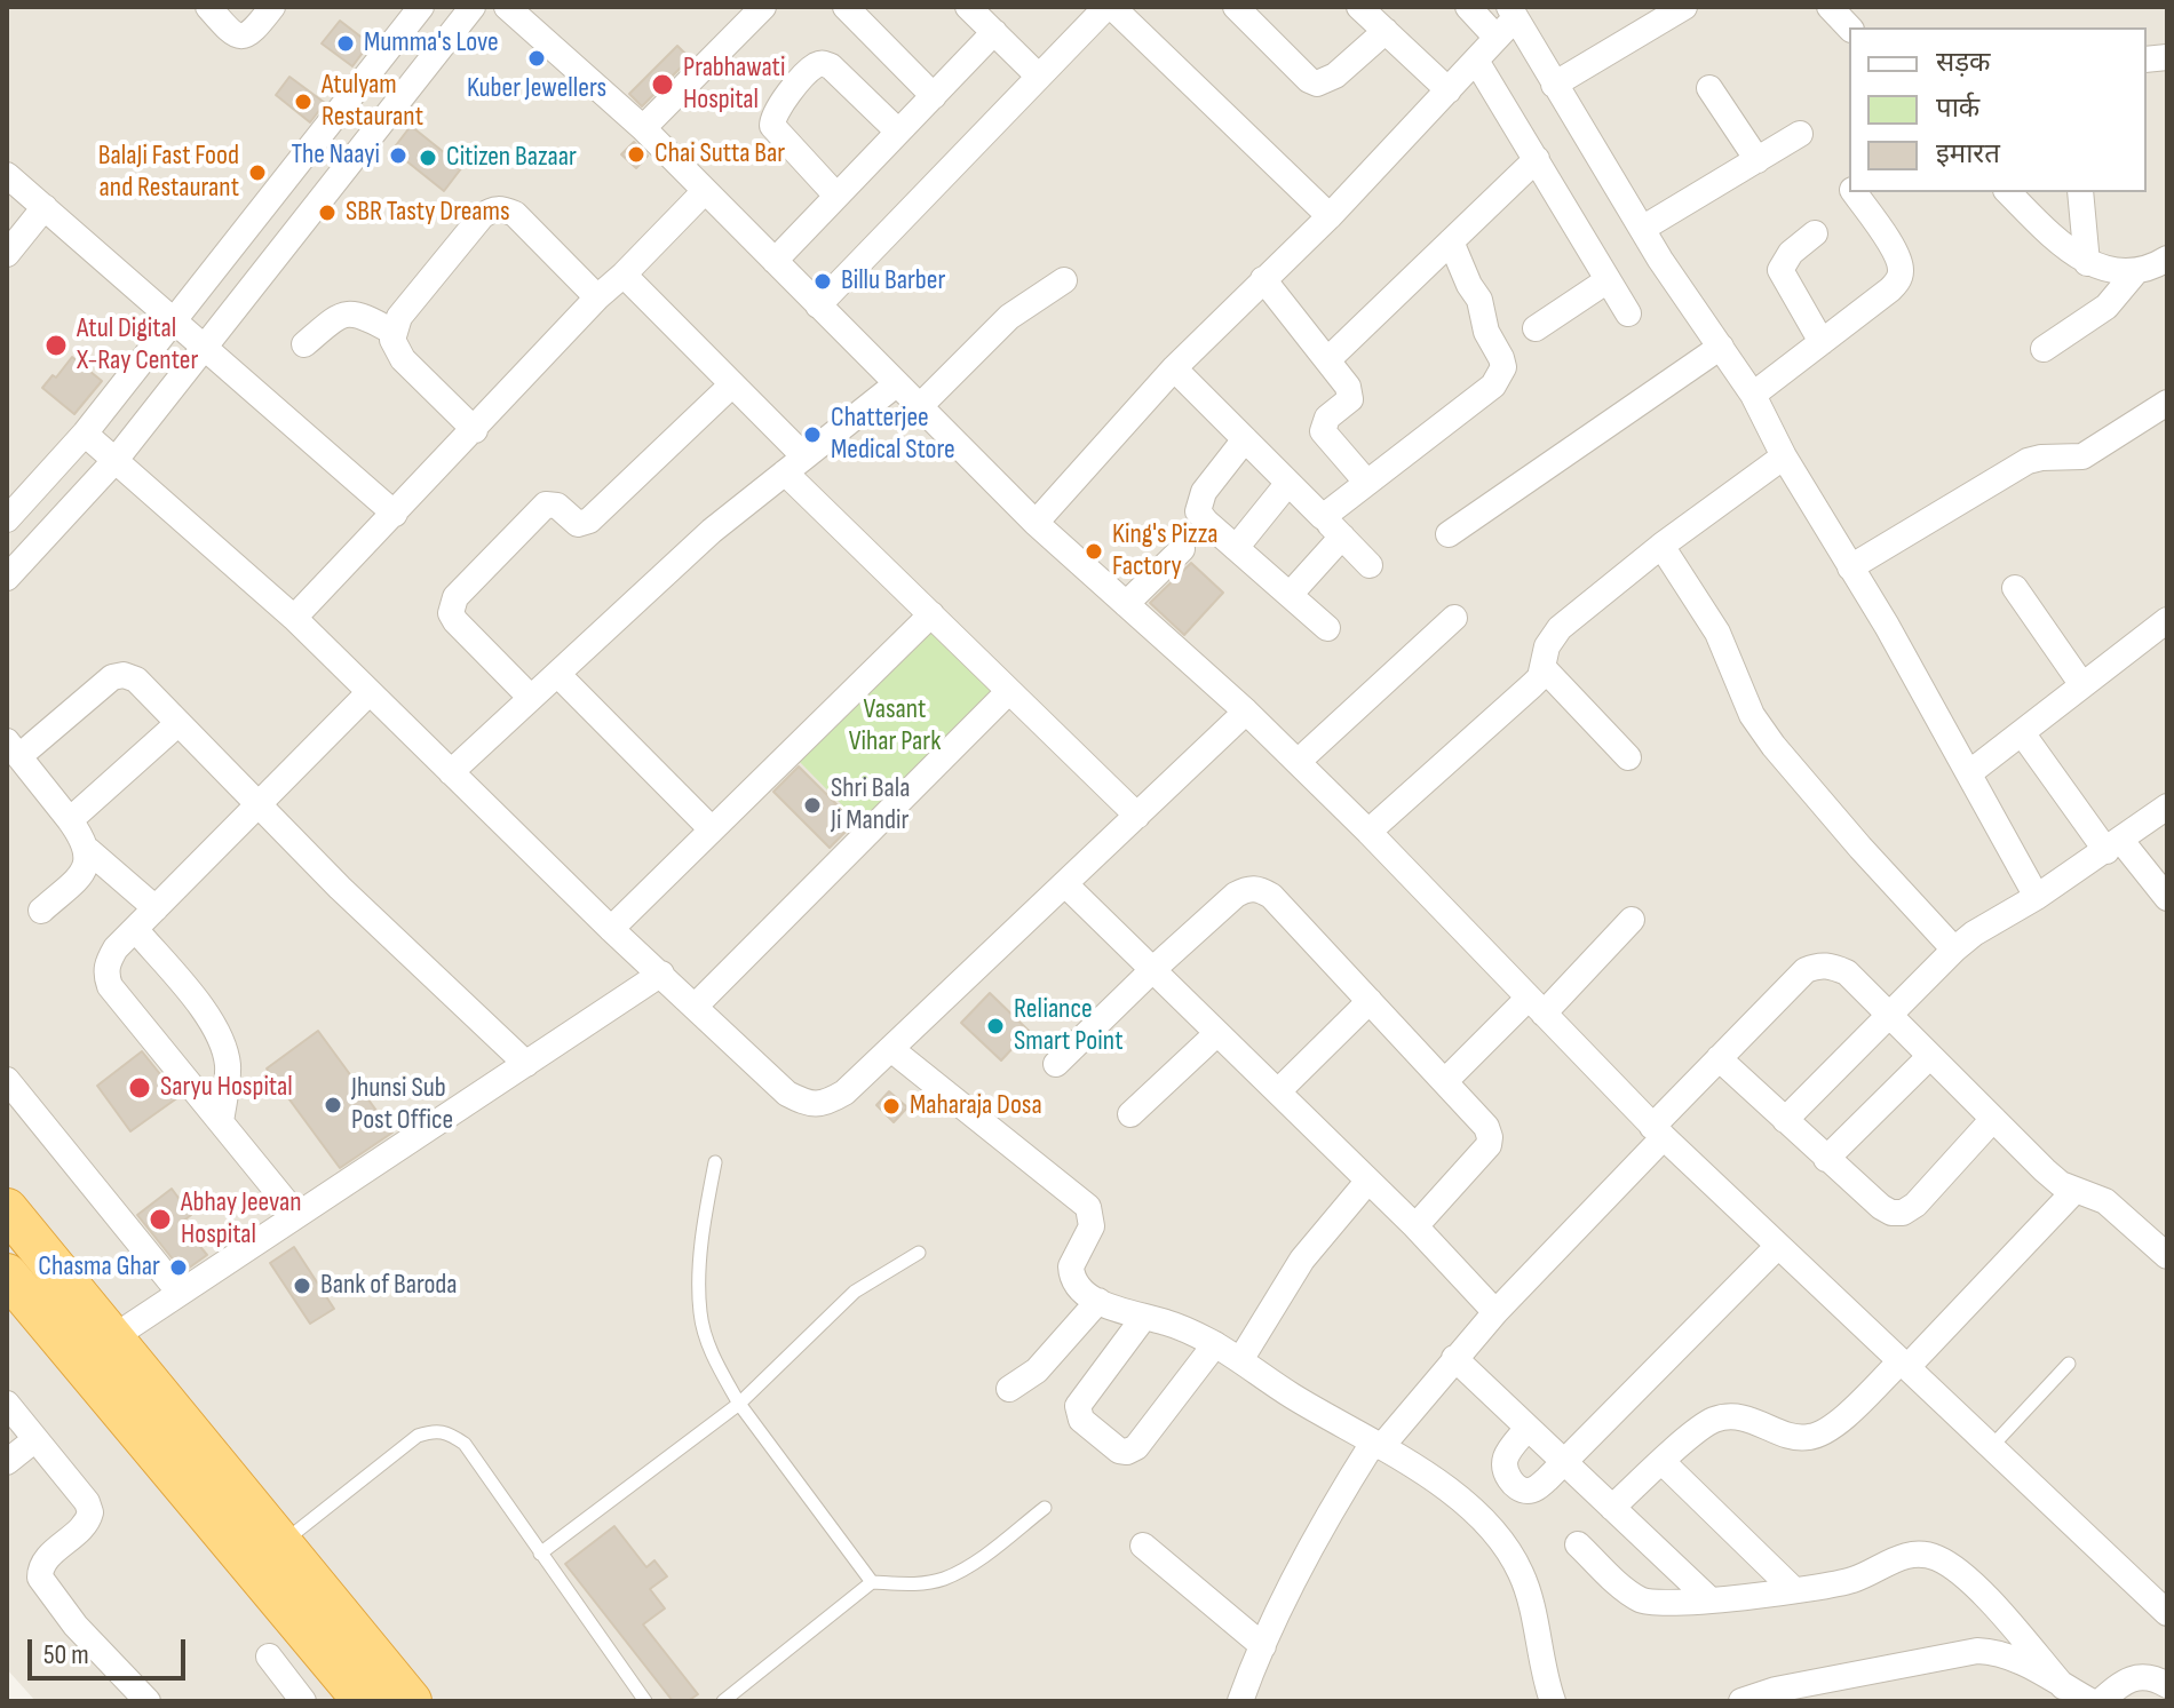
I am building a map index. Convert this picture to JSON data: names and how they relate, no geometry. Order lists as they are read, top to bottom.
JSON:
{
  "parks": ["Vasant Vihar Park"],
  "places": [
    "Mumma's Love",
    "Kuber Jewellers",
    "Prabhawati Hospital",
    "Atulyam Restaurant",
    "Chai Sutta Bar",
    "The Naayi",
    "Citizen Bazaar",
    "BalaJi Fast Food and Restaurant",
    "SBR Tasty Dreams",
    "Billu Barber",
    "Atul Digital X-Ray Center",
    "Chatterjee Medical Store",
    "King's Pizza Factory",
    "Shri Bala Ji Mandir",
    "Reliance Smart Point",
    "Saryu Hospital",
    "Jhunsi Sub Post Office",
    "Maharaja Dosa",
    "Abhay Jeevan Hospital",
    "Chasma Ghar",
    "Bank of Baroda"
  ],
  "legend": ["सड़क", "पार्क", "इमारत"],
  "scale_bar": "50 m"
}
